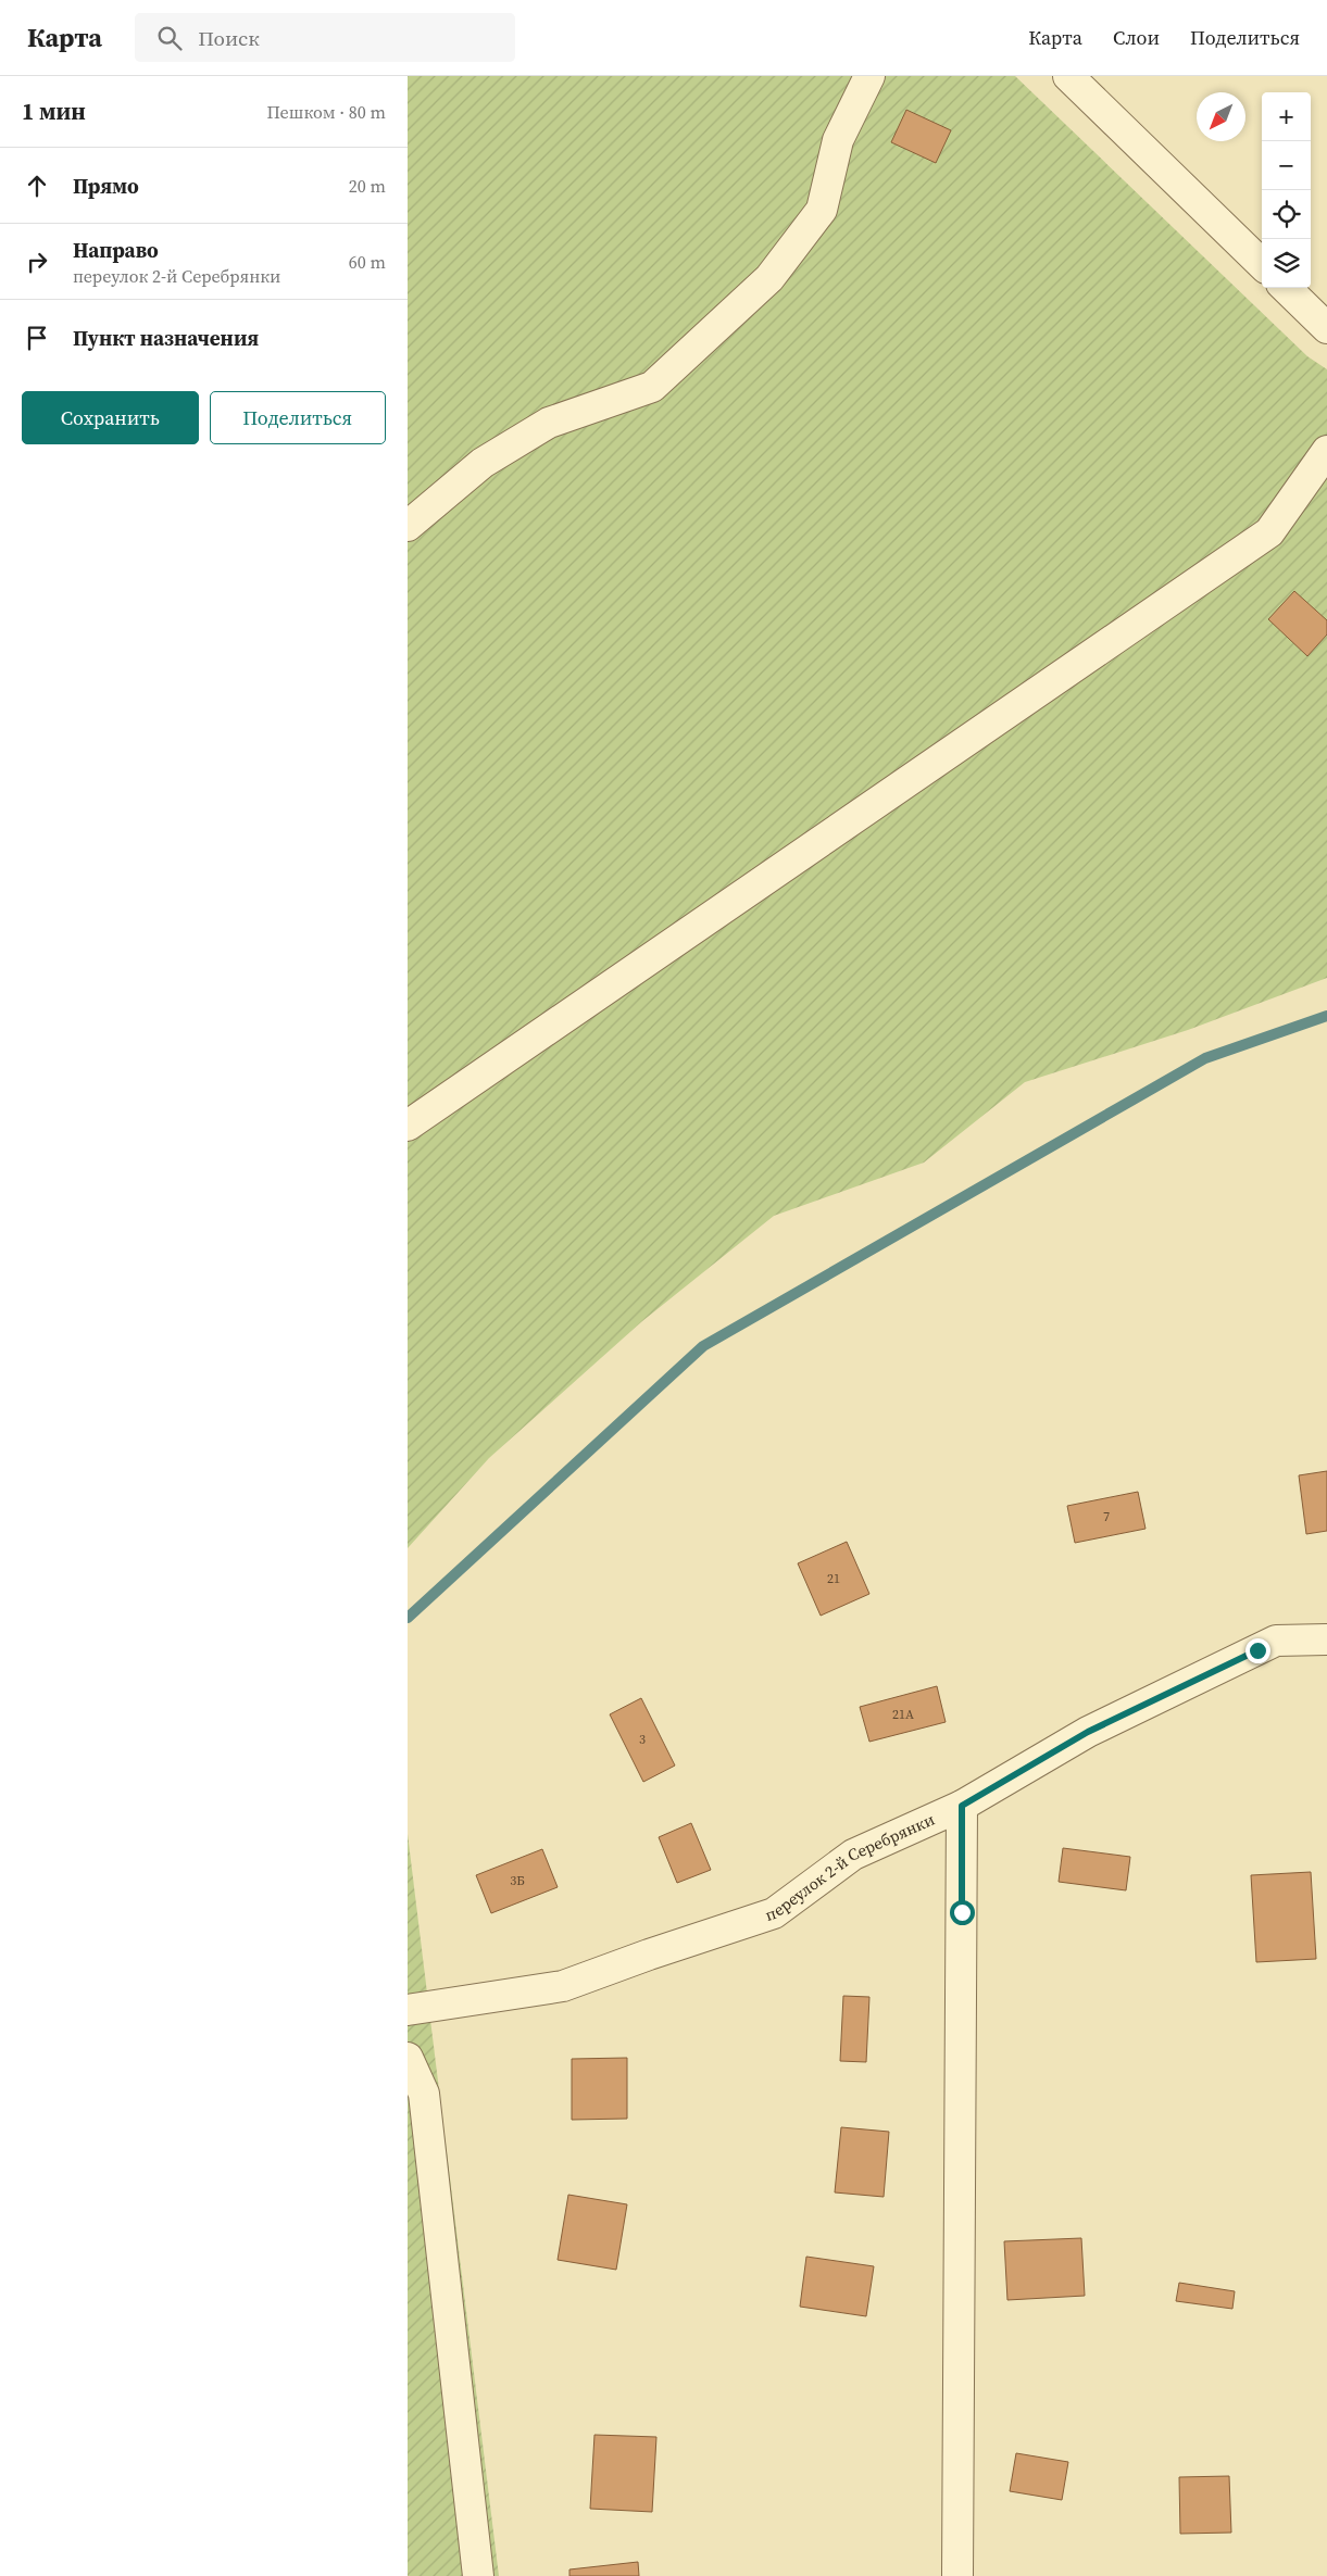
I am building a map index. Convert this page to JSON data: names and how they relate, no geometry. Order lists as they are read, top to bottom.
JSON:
{
  "streets": {
    "street": ["переулок 2-й Серебрянки"]
  },
  "house_numbers": [
    "7",
    "21",
    "21А",
    "3",
    "3Б"
  ],
  "north": "bottom left",
  "page": {
    "header": "Карта",
    "search": "Поиск",
    "nav": ["Карта", "Слои", "Поделиться"],
    "heading": ["1 мин", "Пешком · 80 m"],
    "map_buttons": ["+", "−"],
    "list": [
      ["Прямо", "20 m"],
      ["Направо", "переулок 2-й Серебрянки", "60 m"],
      "Пункт назначения"
    ],
    "buttons": ["Сохранить", "Поделиться"]
  }
}
